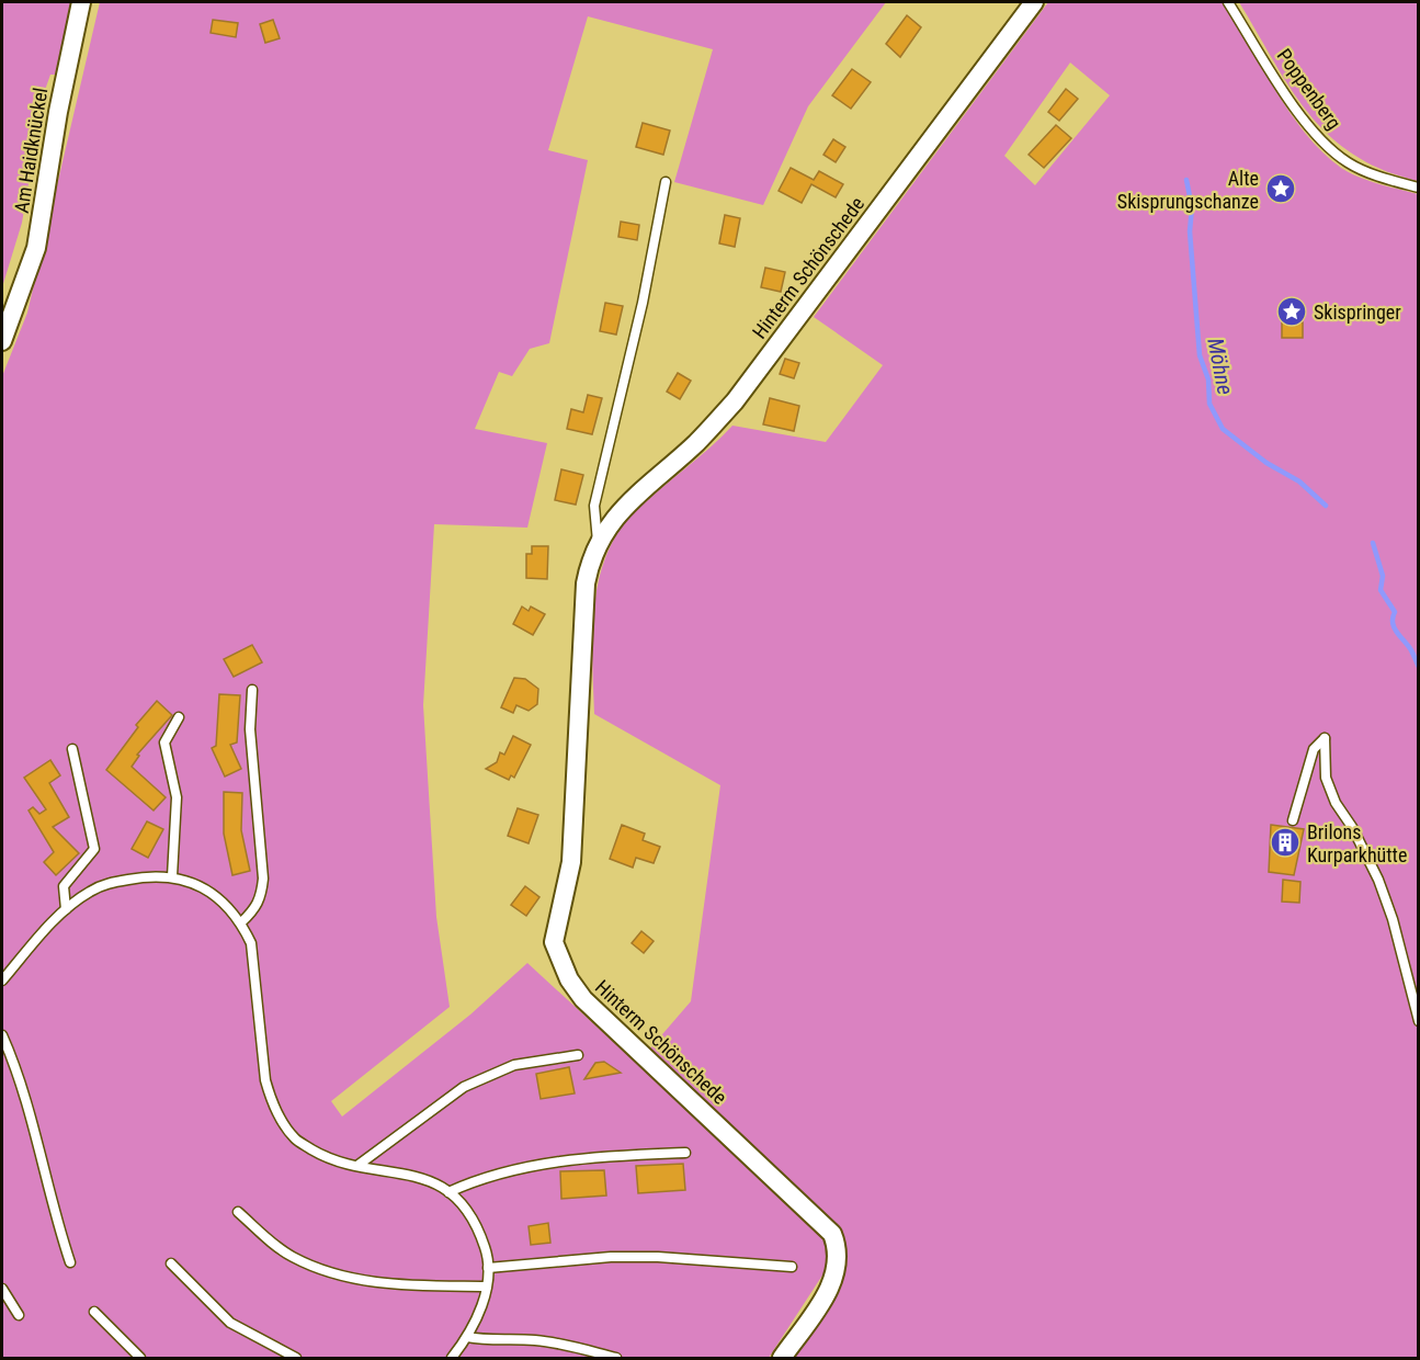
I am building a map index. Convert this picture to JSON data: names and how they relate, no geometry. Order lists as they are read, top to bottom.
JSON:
{
  "streets": {
    "street": ["Am Haidknückel", "Hinterm Schönschede"],
    "lane": ["Poppenberg"]
  },
  "water": ["Möhne"],
  "places": {
    "place": ["Alte Skisprungschanze", "Skispringer"],
    "building": ["Brilons Kurparkhütte"]
  }
}
